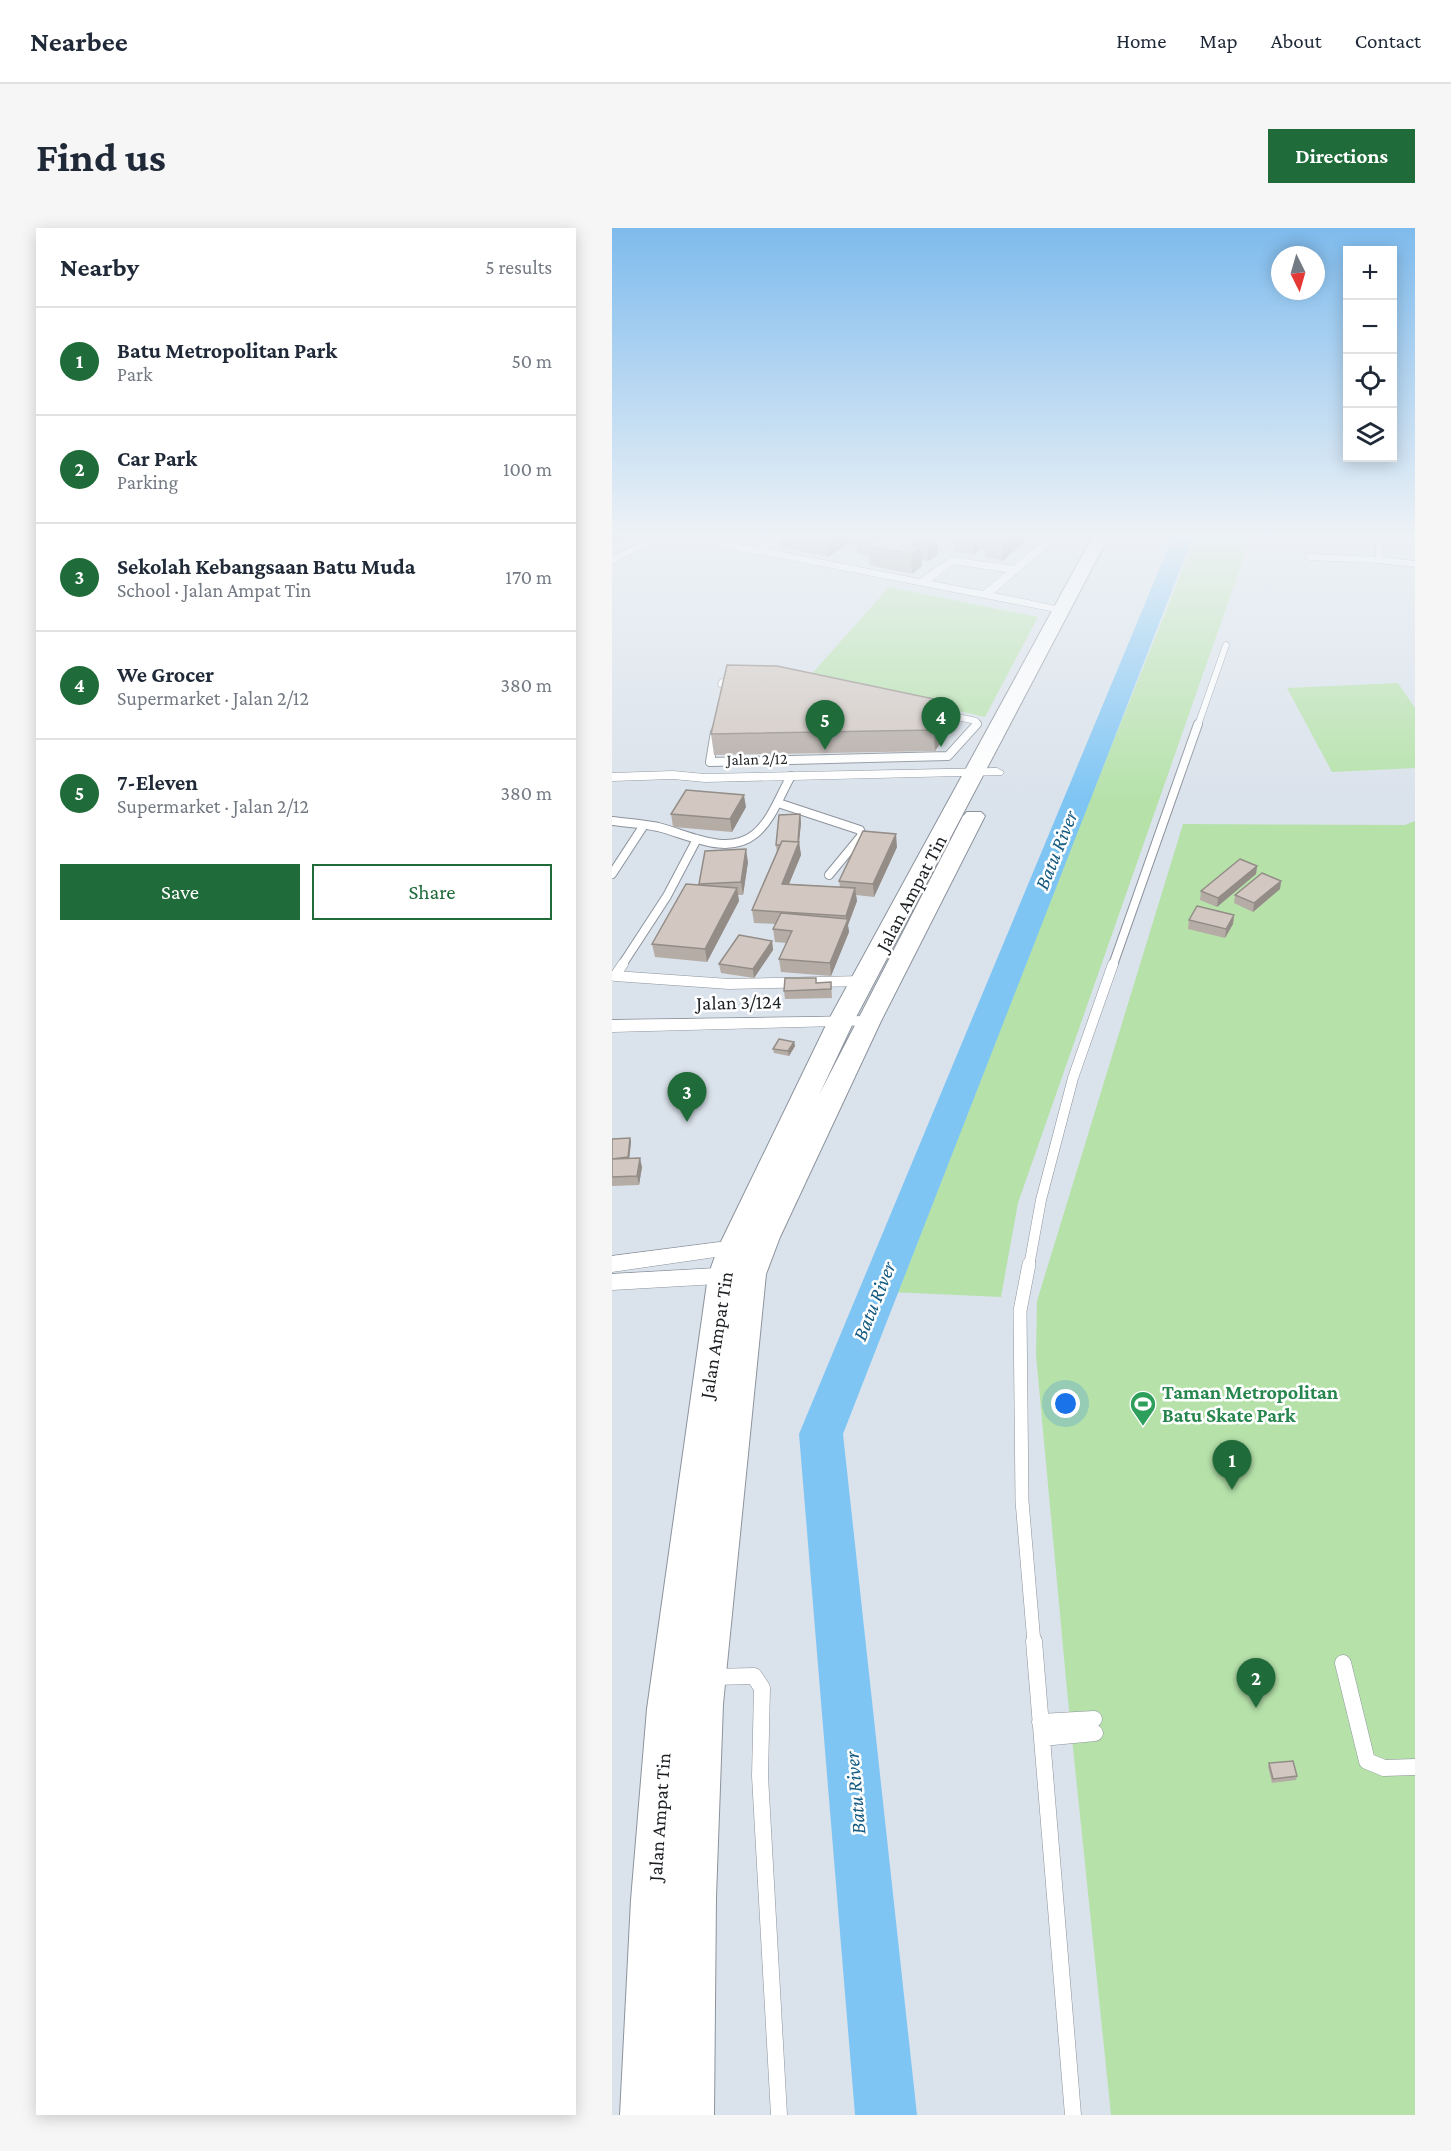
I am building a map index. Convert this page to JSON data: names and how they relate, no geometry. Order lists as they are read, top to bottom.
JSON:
{
  "streets": {
    "street": ["Jalan 2/12", "Jalan Ampat Tin", "Jalan 3/124"]
  },
  "crossings": [
    ["Jalan 2/12", "Jalan Ampat Tin"],
    ["Jalan Ampat Tin", "Jalan 3/124"]
  ],
  "water": ["Batu River"],
  "places": {
    "sports": ["Taman Metropolitan Batu Skate Park"]
  },
  "north": "bottom",
  "page": {
    "header": "Nearbee",
    "nav": [
      "Home",
      "Map",
      "About",
      "Contact"
    ],
    "buttons": [
      "Directions",
      ["Save", "Share"]
    ],
    "title": "Find us",
    "heading": ["Nearby", "5 results"],
    "map_buttons": ["+", "−"],
    "list": [
      {
        "mark": "1",
        "name": "Batu Metropolitan Park",
        "note": "Park",
        "value": "50 m"
      },
      {
        "mark": "2",
        "name": "Car Park",
        "note": "Parking",
        "value": "100 m"
      },
      {
        "mark": "3",
        "name": "Sekolah Kebangsaan Batu Muda",
        "note": "School · Jalan Ampat Tin",
        "value": "170 m"
      },
      {
        "mark": "4",
        "name": "We Grocer",
        "note": "Supermarket · Jalan 2/12",
        "value": "380 m"
      },
      {
        "mark": "5",
        "name": "7-Eleven",
        "note": "Supermarket · Jalan 2/12",
        "value": "380 m"
      }
    ],
    "pins": [
      "4",
      "5",
      "3",
      "1",
      "2"
    ]
  }
}
